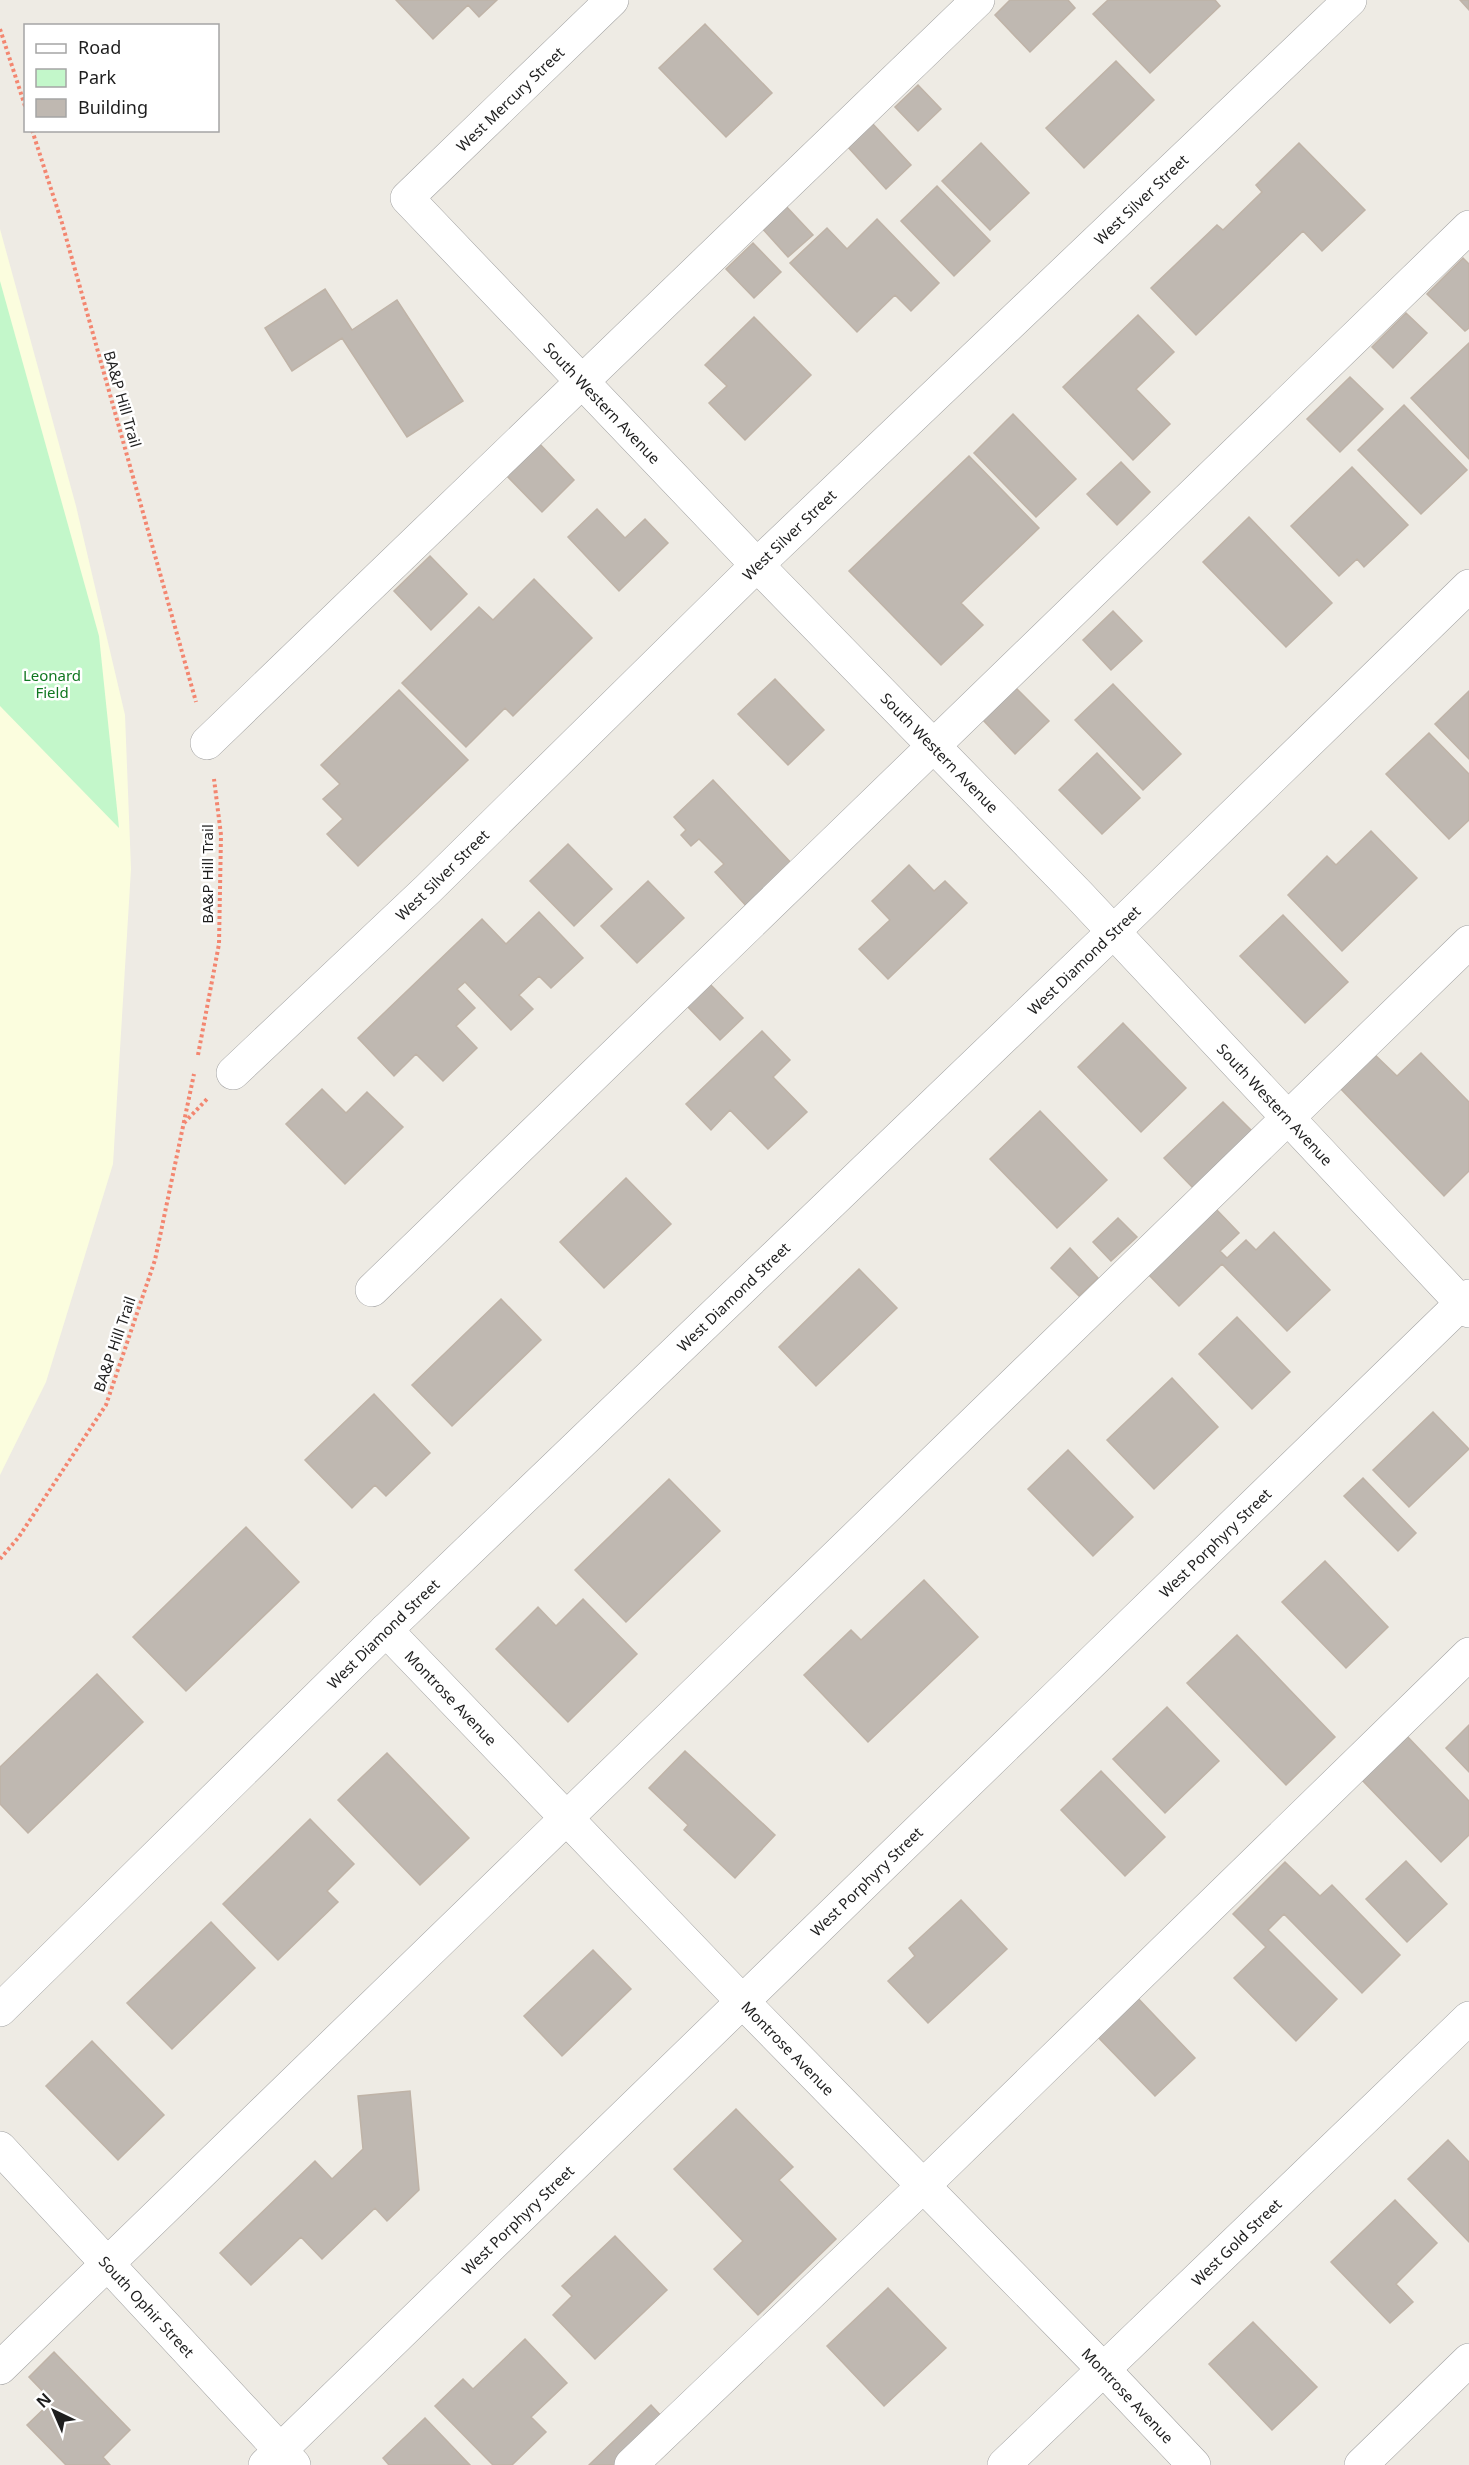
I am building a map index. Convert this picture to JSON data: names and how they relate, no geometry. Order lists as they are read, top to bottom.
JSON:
{
  "streets": {
    "street": [
      "West Mercury Street",
      "West Silver Street",
      "South Western Avenue",
      "West Diamond Street",
      "West Porphyry Street",
      "Montrose Avenue",
      "West Gold Street",
      "South Ophir Street"
    ],
    "path": ["BA&P Hill Trail"]
  },
  "crossings": [
    ["West Mercury Street", "South Western Avenue"],
    ["West Silver Street", "South Western Avenue"],
    ["South Western Avenue", "West Diamond Street"],
    ["South Western Avenue", "West Porphyry Street"],
    ["West Diamond Street", "Montrose Avenue"],
    ["West Porphyry Street", "Montrose Avenue"],
    ["West Porphyry Street", "South Ophir Street"],
    ["Montrose Avenue", "West Gold Street"]
  ],
  "parks": ["Leonard Field"],
  "legend": ["Road", "Park", "Building"],
  "north": "top left"
}
